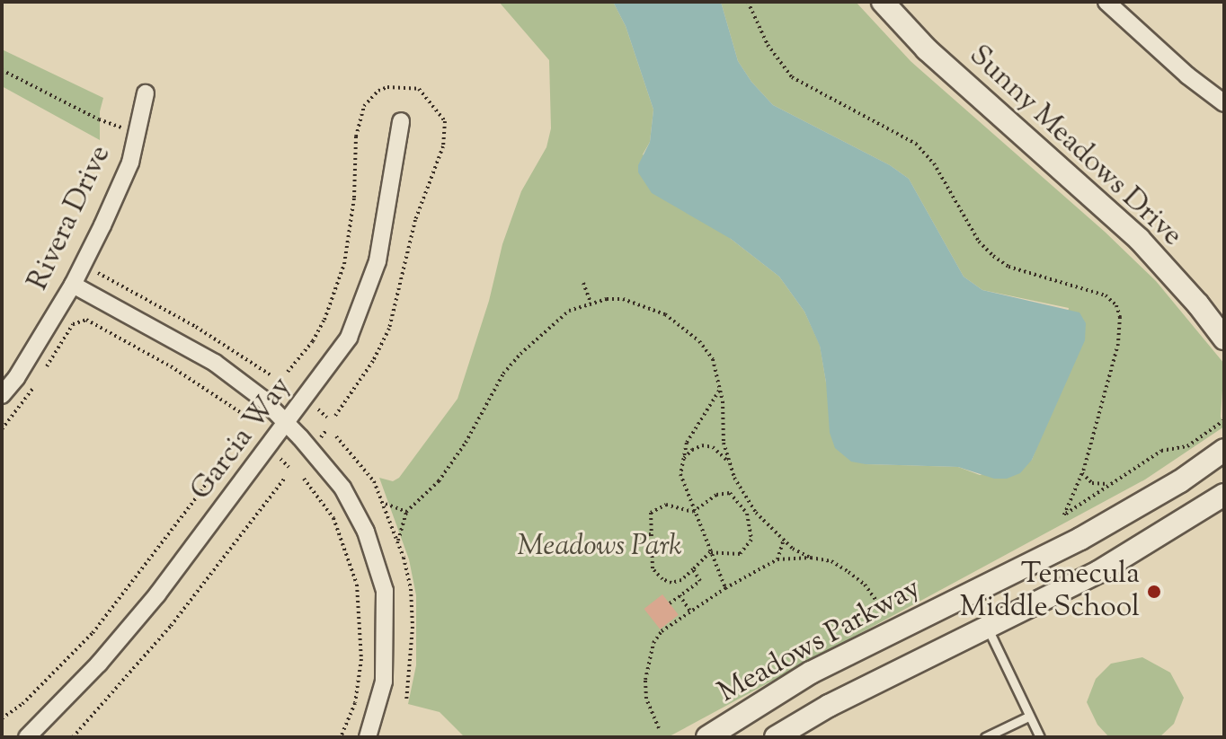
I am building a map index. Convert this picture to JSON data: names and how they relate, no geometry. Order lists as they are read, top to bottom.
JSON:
{
  "streets": {
    "main road": ["Sunny Meadows Drive", "Meadows Parkway"],
    "street": ["Rivera Drive", "Garcia Way"]
  },
  "parks": ["Meadows Park"],
  "places": ["Temecula Middle School"]
}
